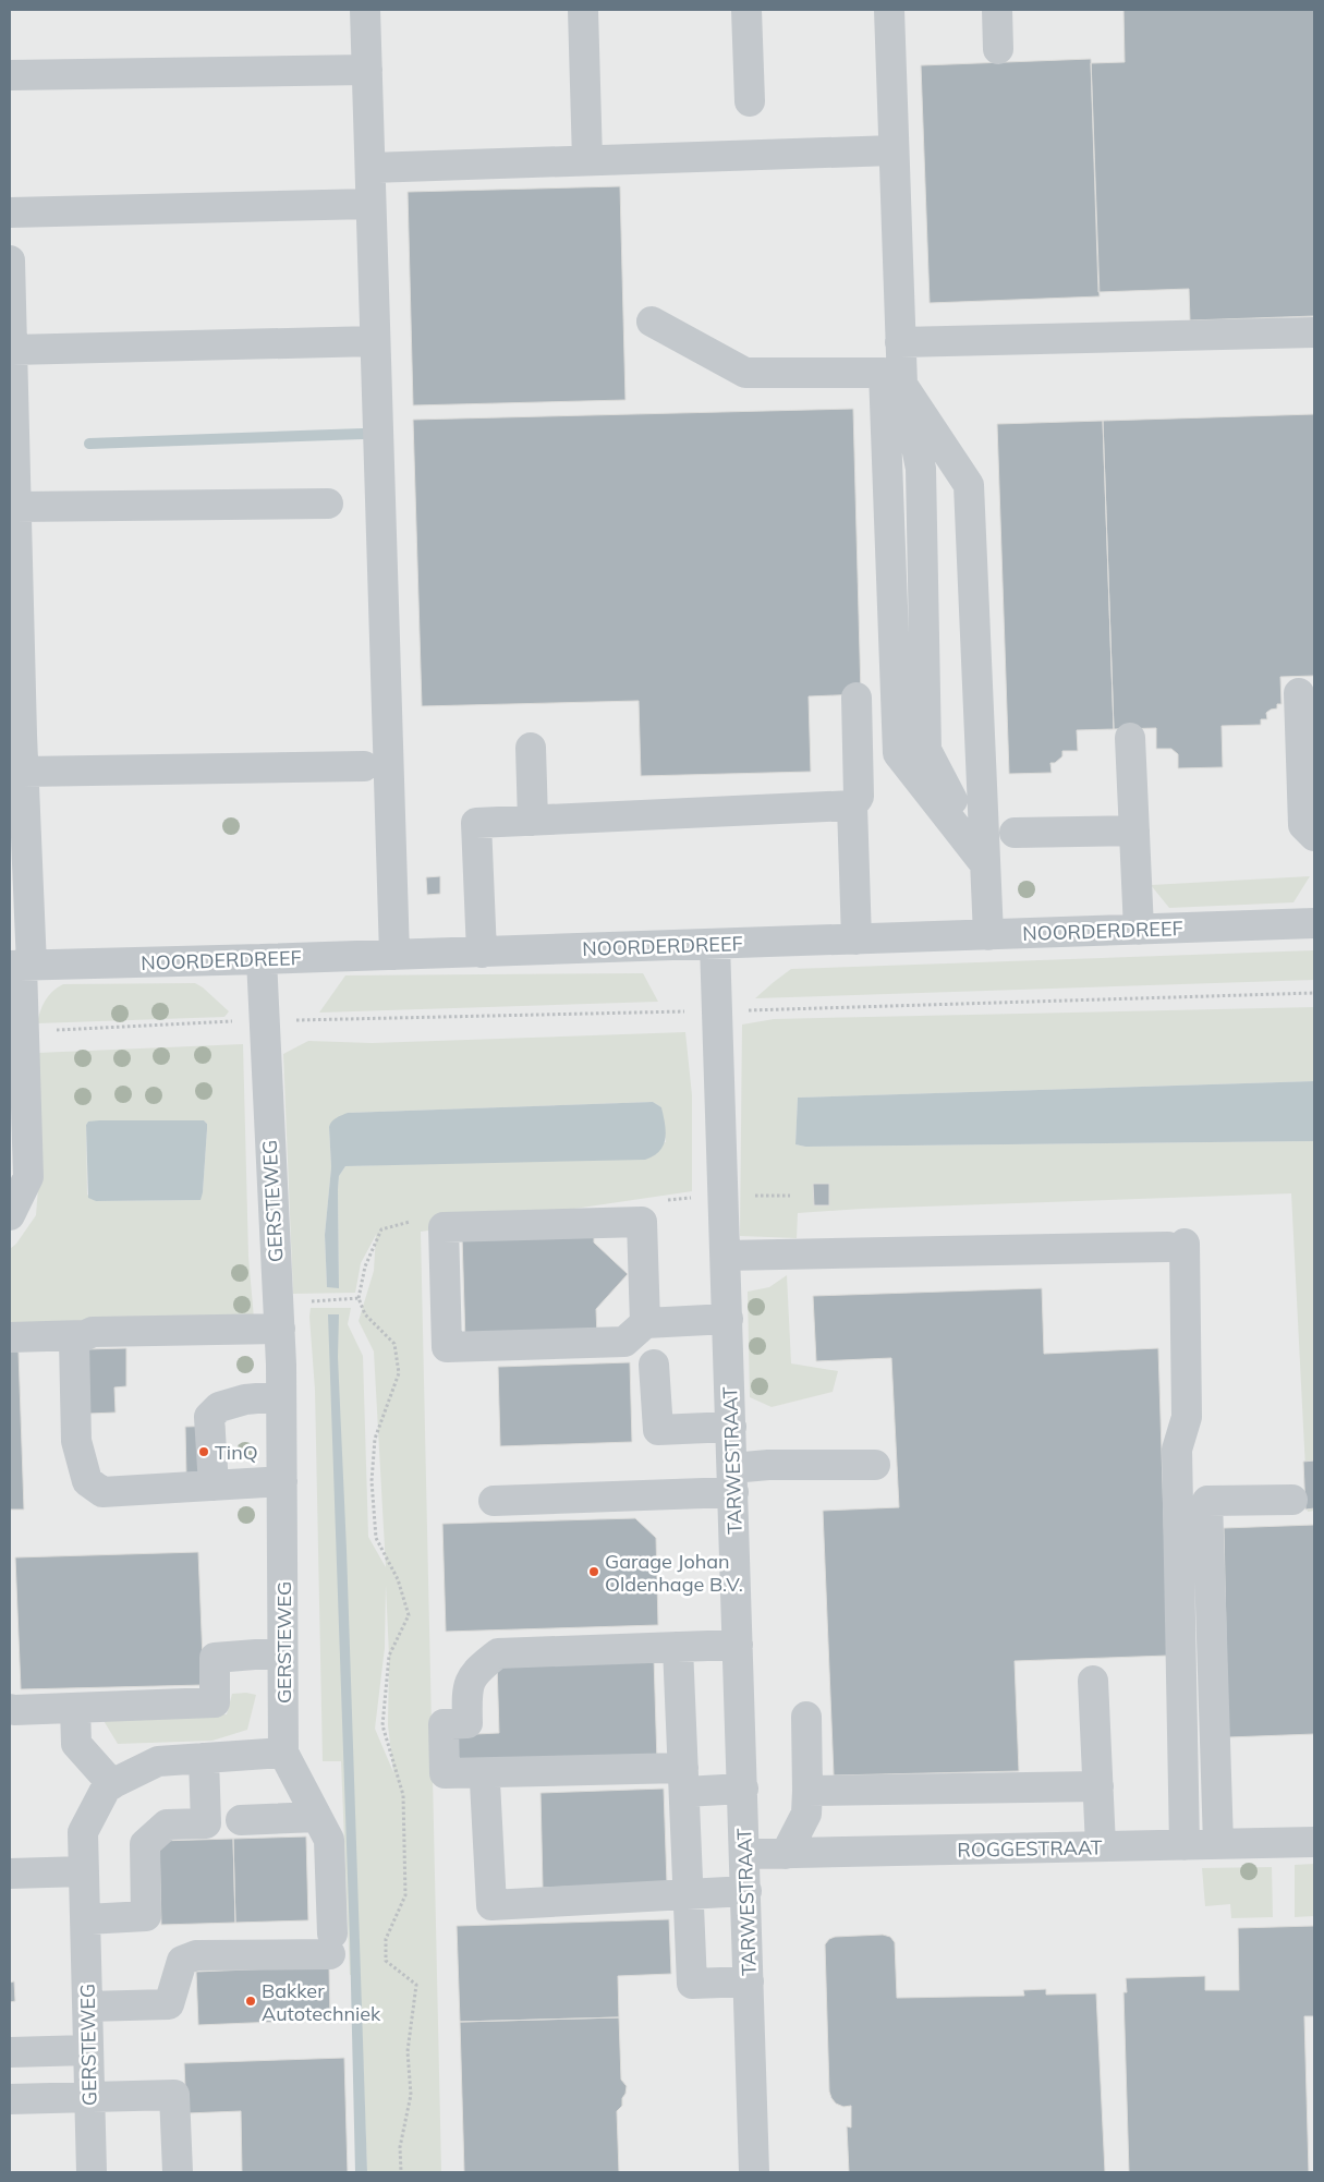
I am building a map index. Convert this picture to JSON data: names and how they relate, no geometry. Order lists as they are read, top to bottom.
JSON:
{
  "streets": {
    "street": [
      "NOORDERDREEF",
      "GERSTEWEG",
      "TARWESTRAAT",
      "ROGGESTRAAT"
    ]
  },
  "crossings": [
    ["NOORDERDREEF", "GERSTEWEG"],
    ["NOORDERDREEF", "TARWESTRAAT"],
    ["TARWESTRAAT", "ROGGESTRAAT"]
  ],
  "places": ["TinQ", "Garage Johan Oldenhage B.V.", "Bakker Autotechniek"]
}
